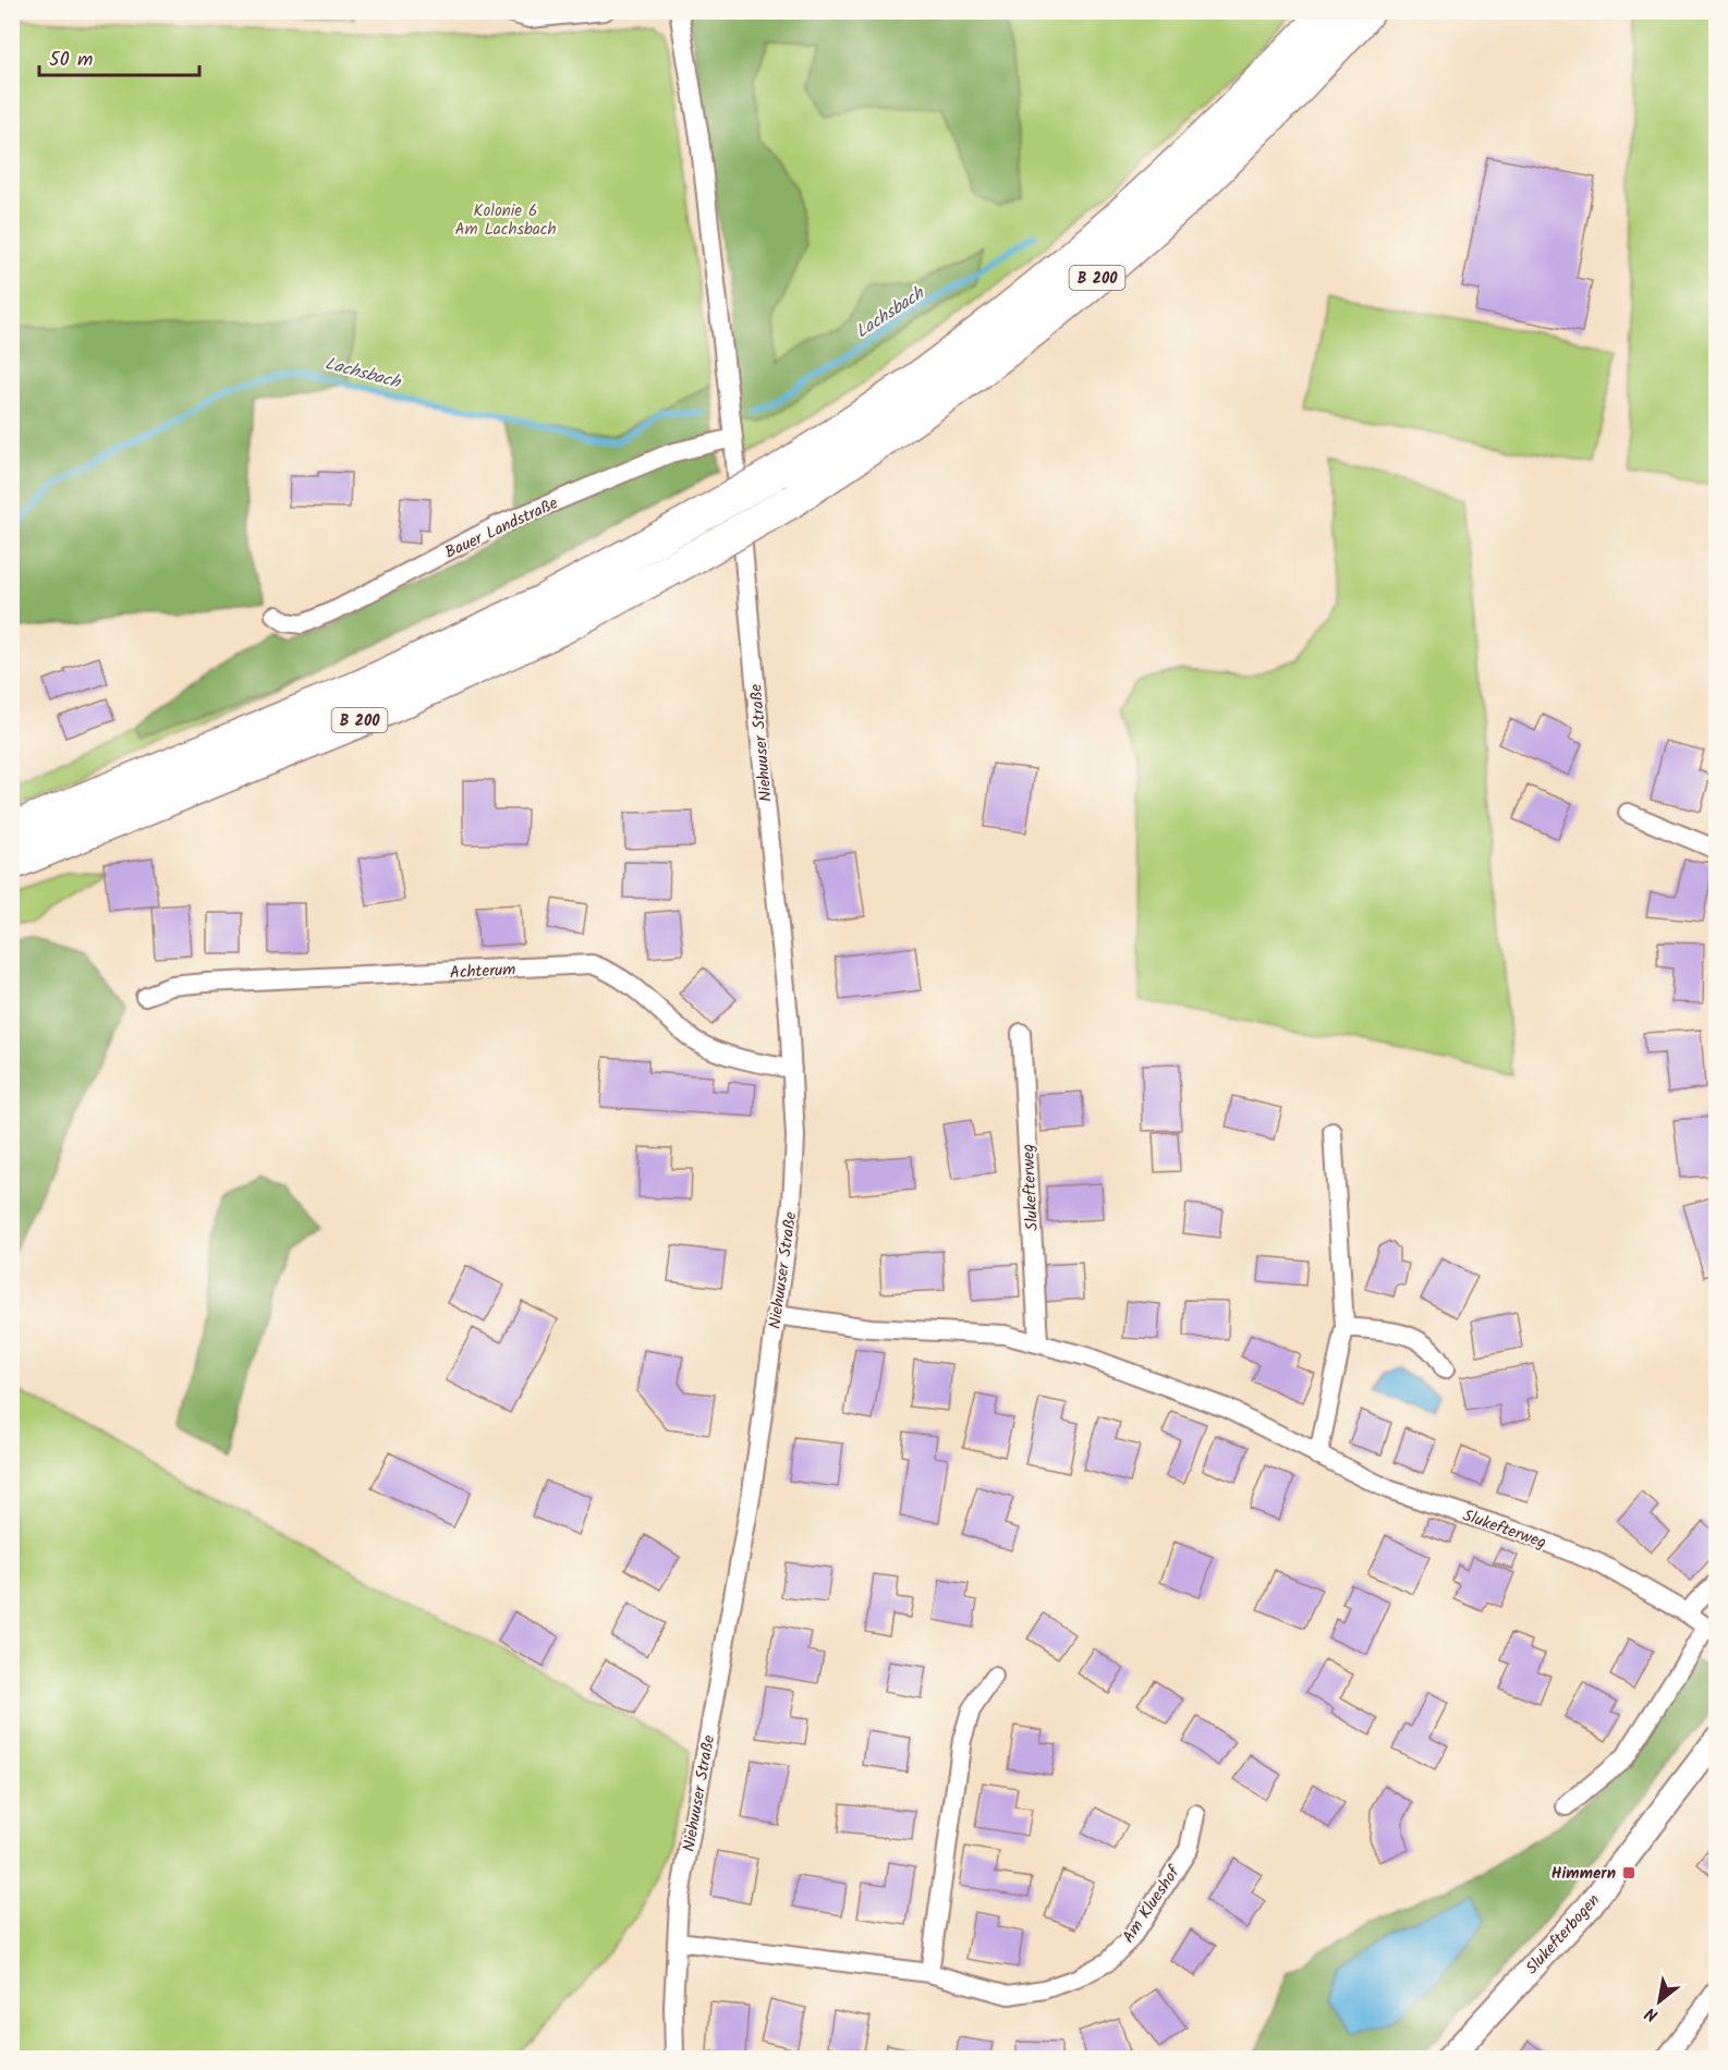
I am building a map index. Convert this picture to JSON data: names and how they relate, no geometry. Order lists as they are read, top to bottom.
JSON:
{
  "streets": {
    "highway": ["B 200"],
    "street": [
      "Bauer Landstraße",
      "Niehuuser Straße",
      "Achterum",
      "Slukefterweg",
      "Am Klueshof",
      "Slukefterbogen"
    ]
  },
  "crossings": [
    ["Bauer Landstraße", "Niehuuser Straße"],
    ["Niehuuser Straße", "Achterum"],
    ["Niehuuser Straße", "Slukefterweg"],
    ["Niehuuser Straße", "Am Klueshof"]
  ],
  "water": ["Lachsbach"],
  "parks": ["Kolonie 6 Am Lachsbach"],
  "places": {
    "transit": ["Himmern"]
  },
  "scale_bar": "50 m",
  "north": "bottom left"
}
